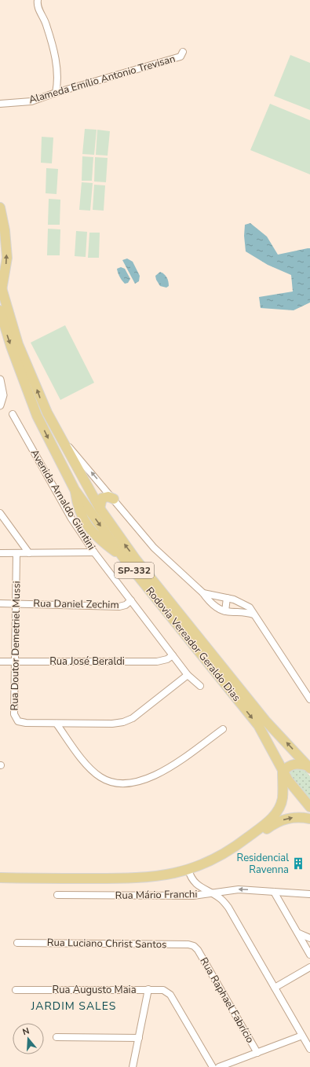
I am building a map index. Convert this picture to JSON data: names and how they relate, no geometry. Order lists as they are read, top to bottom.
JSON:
{
  "streets": {
    "main road": ["SP-332", "Rodovia Vereador Geraldo Dias"],
    "street": [
      "Alameda Emílio Antonio Trevisan",
      "Avenida Arnaldo Giuntini",
      "Rua Daniel Zechim",
      "Rua Doutor Demetriel Mussi",
      "Rua José Beraldi",
      "Rua Mário Franchi",
      "Rua Luciano Christ Santos",
      "Rua Augusto Maia",
      "Rua Raphael Fabrício"
    ]
  },
  "crossings": [
    ["Avenida Arnaldo Giuntini", "Rua Daniel Zechim"],
    ["Avenida Arnaldo Giuntini", "Rua Doutor Demetriel Mussi"],
    ["Avenida Arnaldo Giuntini", "Rua José Beraldi"],
    ["Rua Daniel Zechim", "Rua Doutor Demetriel Mussi"],
    ["Rua Doutor Demetriel Mussi", "Rua José Beraldi"],
    ["Rua Luciano Christ Santos", "Rua Raphael Fabrício"]
  ],
  "districts": ["JARDIM SALES"],
  "places": {
    "building": ["Residencial Ravenna"]
  },
  "north": "top"
}
